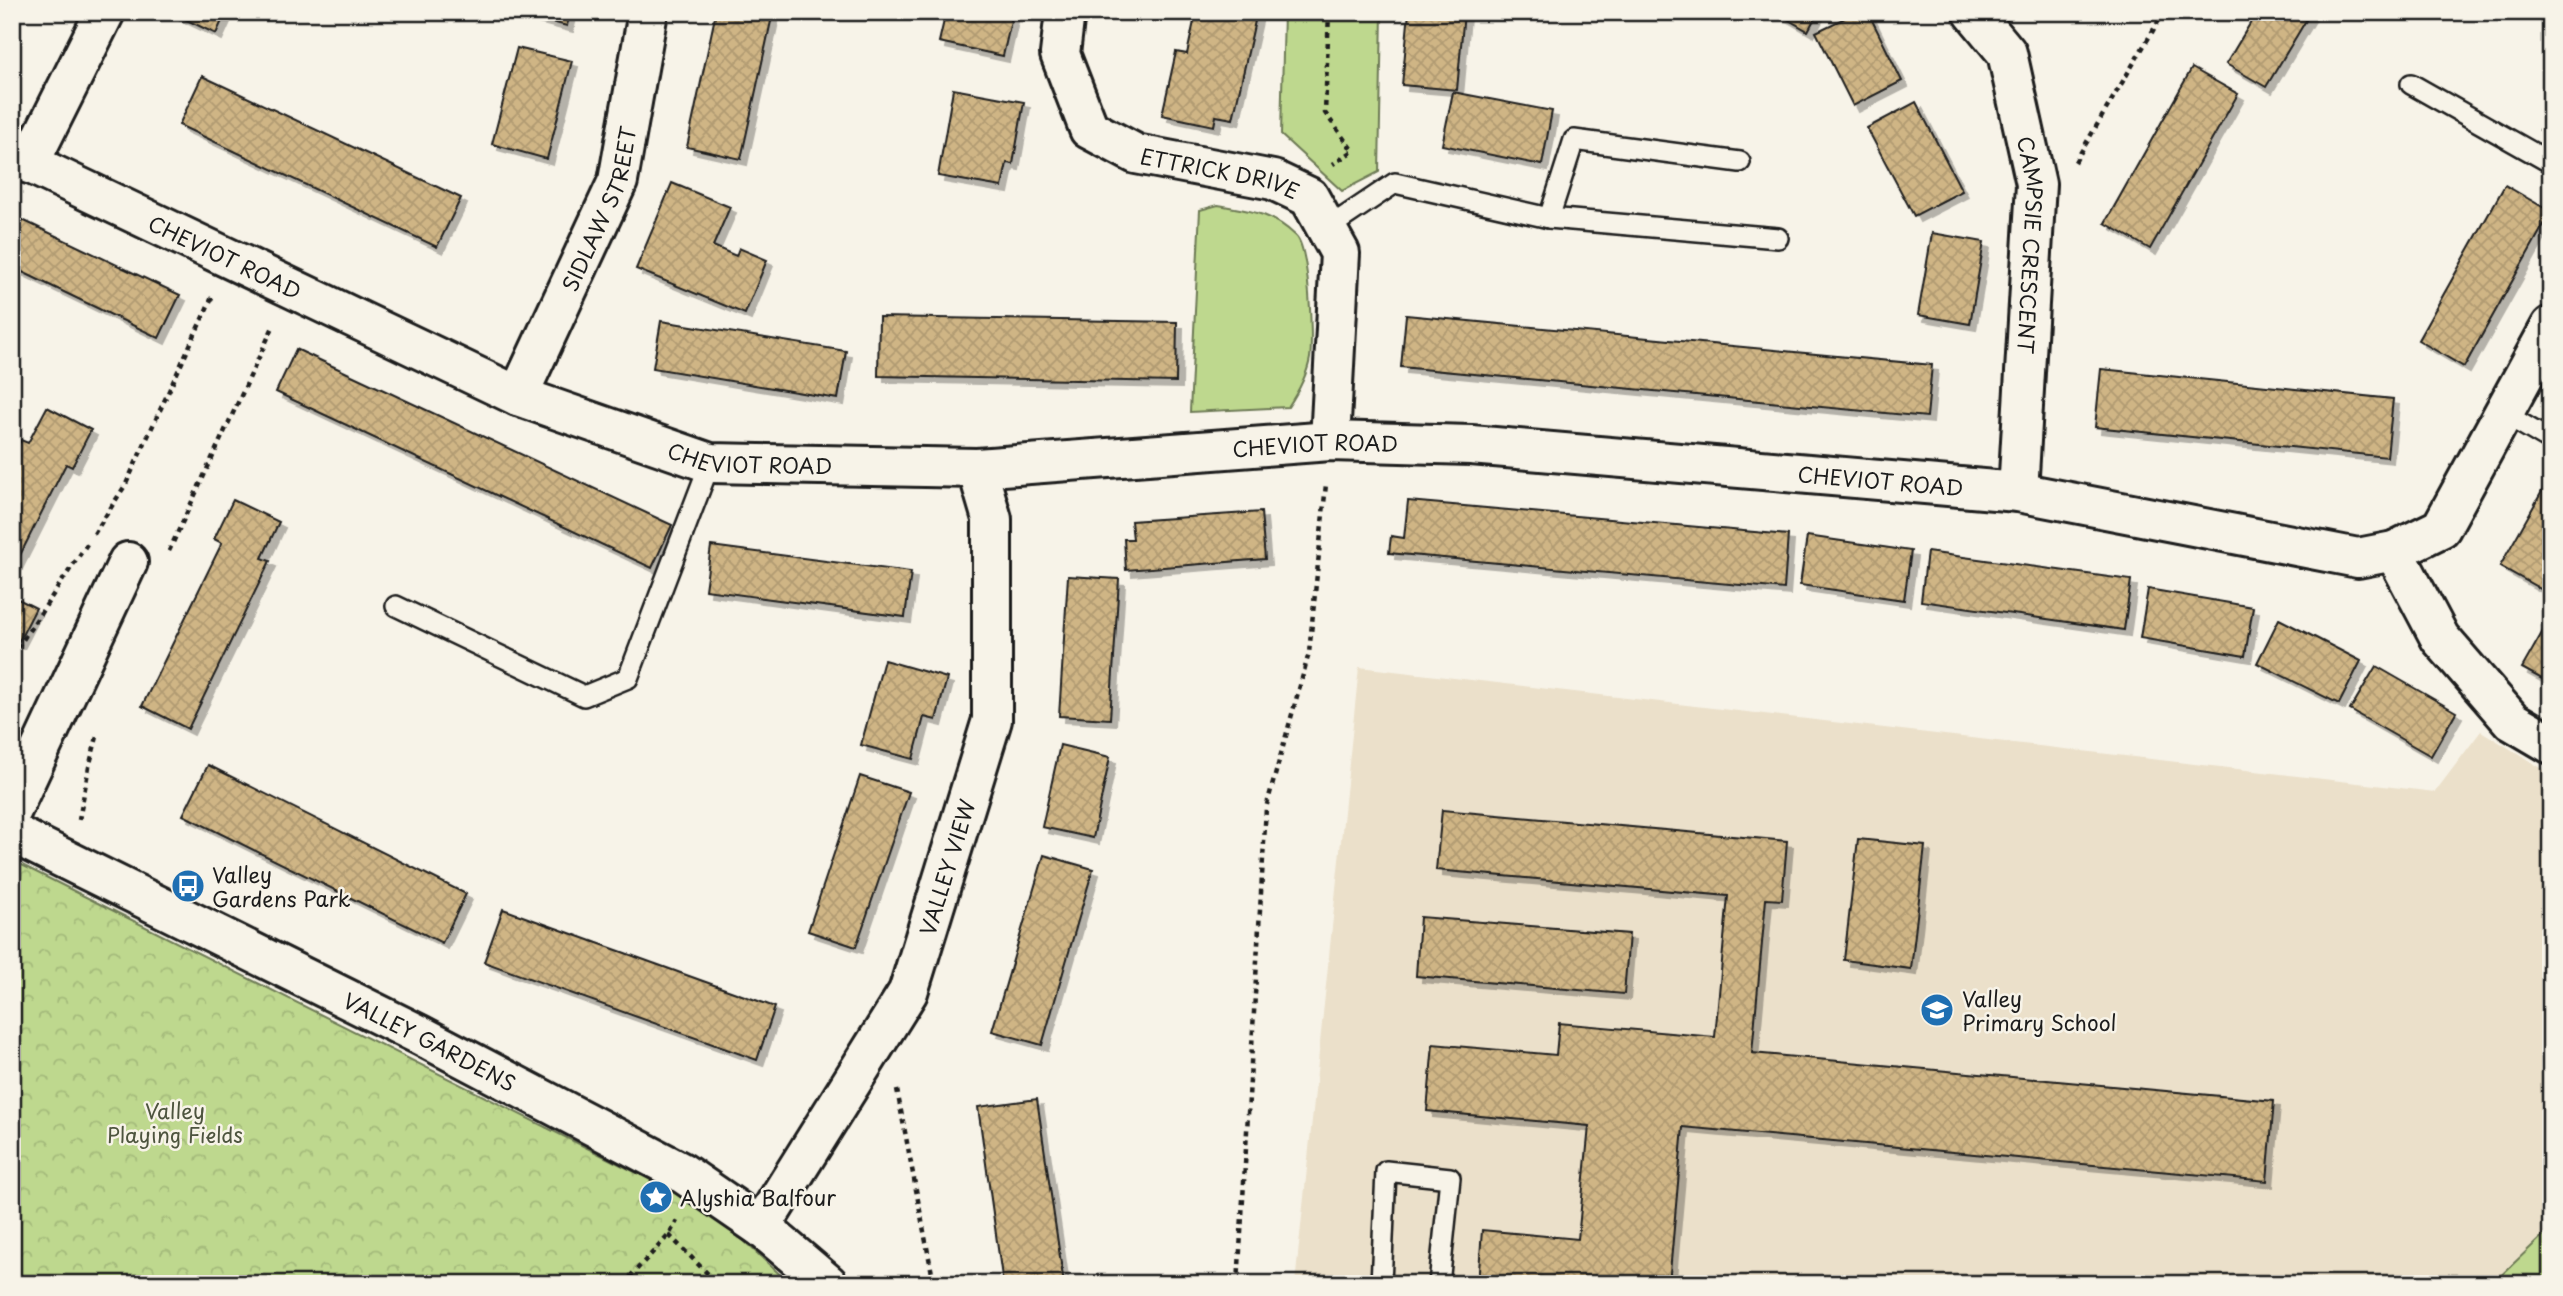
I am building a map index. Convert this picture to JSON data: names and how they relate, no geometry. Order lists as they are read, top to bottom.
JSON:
{
  "streets": {
    "street": [
      "ETTRICK DRIVE",
      "SIDLAW STREET",
      "CAMPSIE CRESCENT",
      "CHEVIOT ROAD",
      "VALLEY VIEW",
      "VALLEY GARDENS"
    ]
  },
  "crossings": [
    ["SIDLAW STREET", "CHEVIOT ROAD"],
    ["CAMPSIE CRESCENT", "CHEVIOT ROAD"],
    ["CHEVIOT ROAD", "VALLEY VIEW"],
    ["VALLEY VIEW", "VALLEY GARDENS"]
  ],
  "parks": ["Valley Playing Fields"],
  "places": {
    "bus stop": ["Valley Gardens Park"],
    "school or university": ["Valley Primary School"],
    "place": ["Alyshia Balfour"]
  }
}
